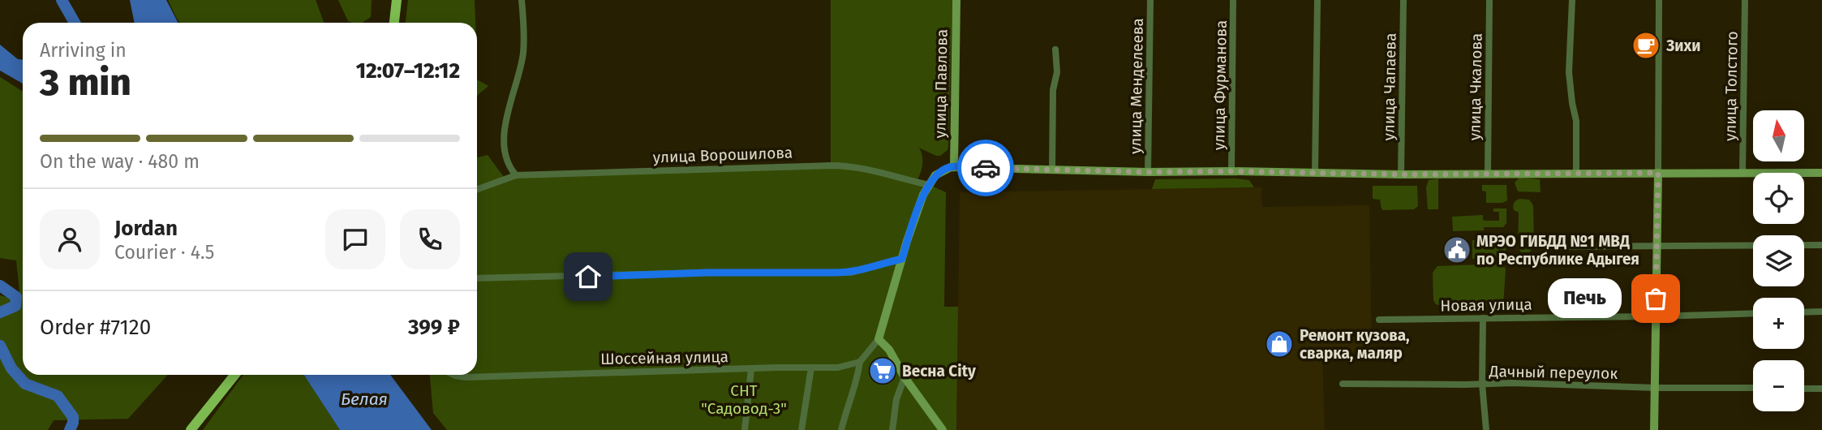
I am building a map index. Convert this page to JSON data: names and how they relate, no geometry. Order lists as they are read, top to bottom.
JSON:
{
  "streets": {
    "street": [
      "улица Павлова",
      "улица Фурманова",
      "улица Менделеева",
      "улица Толстого",
      "улица Чапаева",
      "улица Чкалова",
      "улица Ворошилова",
      "Новая улица",
      "Шоссейная улица",
      "Дачный переулок"
    ]
  },
  "water": ["Белая"],
  "parks": ["СНТ \"Садовод-3\""],
  "places": {
    "cafe": ["Зихи"],
    "public building": ["МРЭО ГИБДД №1 МВД по Республике Адыгея"],
    "other": ["Печь"],
    "shop": ["Ремонт кузова, сварка, маляр"],
    "supermarket": ["Весна City"]
  },
  "north": "top",
  "page": {
    "heading": ["3 min", "Arriving in", "12:07–12:12"],
    "panel": [
      "Jordan",
      "Courier · 4.5",
      "Order #7120",
      "399 ₽"
    ],
    "map_buttons": ["+", "−"],
    "bar": "On the way · 480 m",
    "bubble": "Печь"
  }
}
